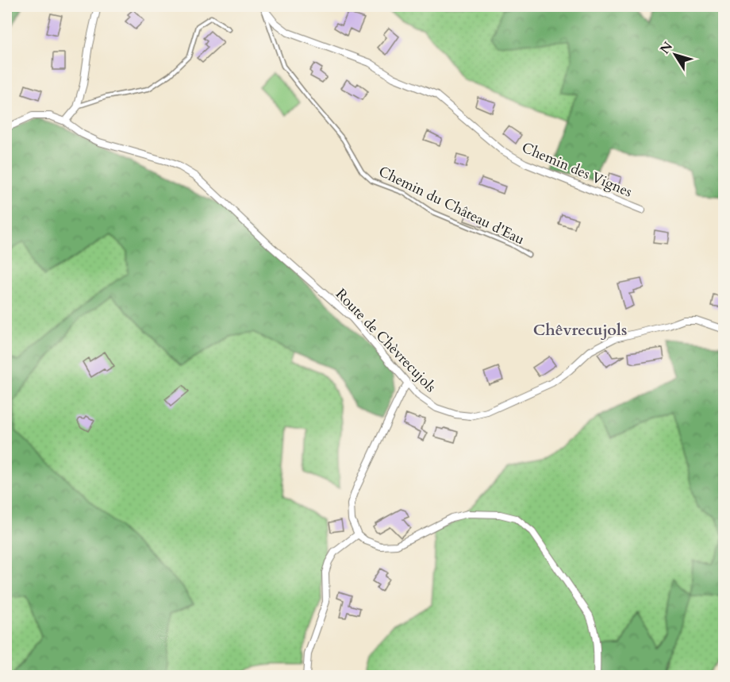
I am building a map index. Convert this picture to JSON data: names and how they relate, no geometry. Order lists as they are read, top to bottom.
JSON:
{
  "streets": {
    "street": ["Chemin des Vignes", "Route de Chèvrecujols"],
    "lane": ["Chemin du Château d'Eau"]
  },
  "crossings": [
    ["Chemin des Vignes", "Chemin du Château d'Eau"]
  ],
  "districts": ["Chêvrecujols"],
  "north": "top left"
}
